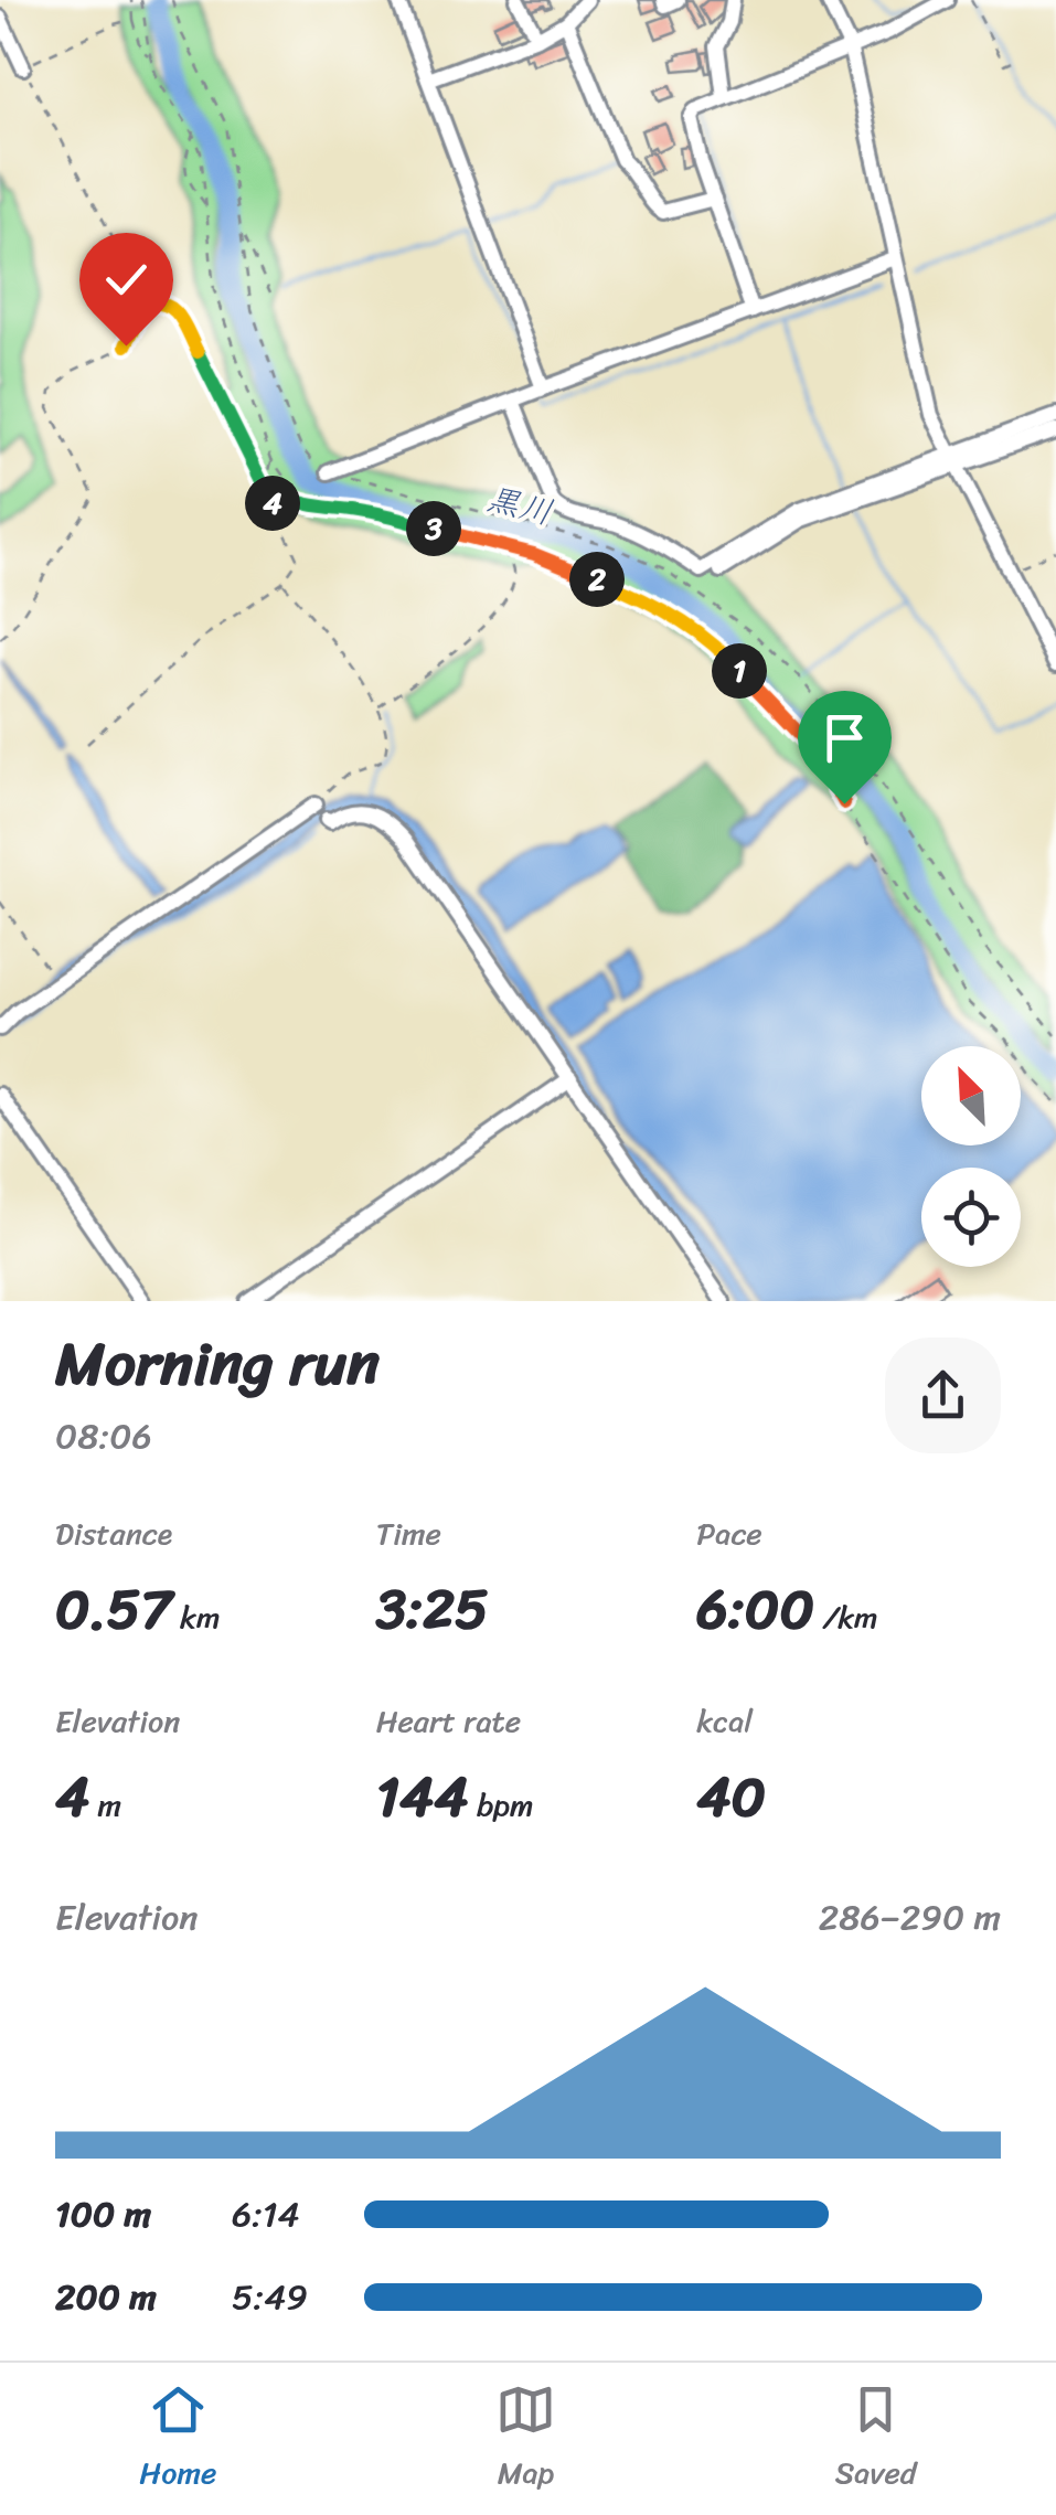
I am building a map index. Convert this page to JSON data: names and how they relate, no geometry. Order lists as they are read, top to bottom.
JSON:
{
  "water": ["黒川"],
  "north": "top left",
  "page": {
    "pins": [
      "4",
      "3",
      "2",
      "1"
    ],
    "heading": ["Morning run", "08:06"],
    "stats": [
      ["Distance", "0.57 km"],
      ["Time", "3:25"],
      ["Pace", "6:00 /km"],
      ["Elevation", "4 m"],
      ["Heart rate", "144 bpm"],
      ["kcal", "40"]
    ],
    "chart": ["Elevation", "286–290 m"],
    "list": [
      {
        "name": "100 m",
        "note": "6:14"
      },
      {
        "name": "200 m",
        "note": "5:49"
      }
    ],
    "tabs": ["Home", "Map", "Saved"]
  }
}
